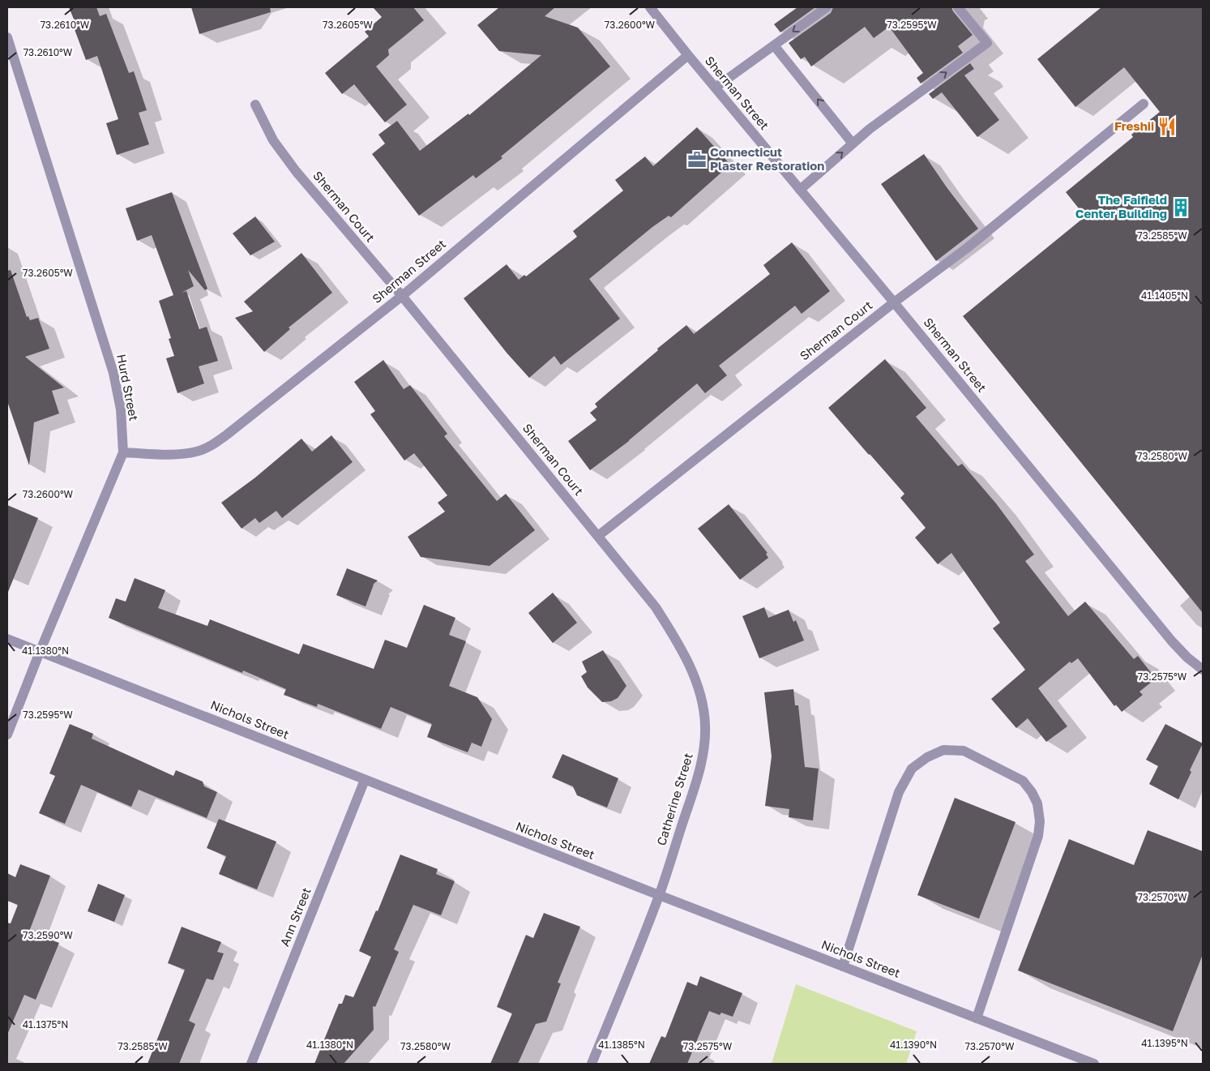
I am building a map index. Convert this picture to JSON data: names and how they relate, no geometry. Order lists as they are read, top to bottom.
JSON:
{
  "streets": {
    "street": [
      "Sherman Street",
      "Sherman Court",
      "Hurd Street",
      "Nichols Street",
      "Catherine Street",
      "Ann Street"
    ]
  },
  "crossings": [
    ["Sherman Street", "Sherman Court"],
    ["Sherman Street", "Hurd Street"],
    ["Sherman Court", "Catherine Street"],
    ["Hurd Street", "Nichols Street"],
    ["Nichols Street", "Catherine Street"],
    ["Nichols Street", "Ann Street"]
  ],
  "places": {
    "restaurant": ["Freshii"],
    "office": ["Connecticut Plaster Restoration"],
    "building": ["The Faifield Center Building"]
  },
  "coordinates": [
    "73.2610°W",
    "73.2605°W",
    "73.2600°W",
    "73.2595°W",
    "73.2585°W",
    "41.1405°N",
    "73.2580°W",
    "41.1380°N",
    "73.2575°W",
    "73.2570°W",
    "73.2590°W",
    "41.1375°N",
    "41.1395°N",
    "41.1385°N",
    "41.1390°N"
  ]
}
